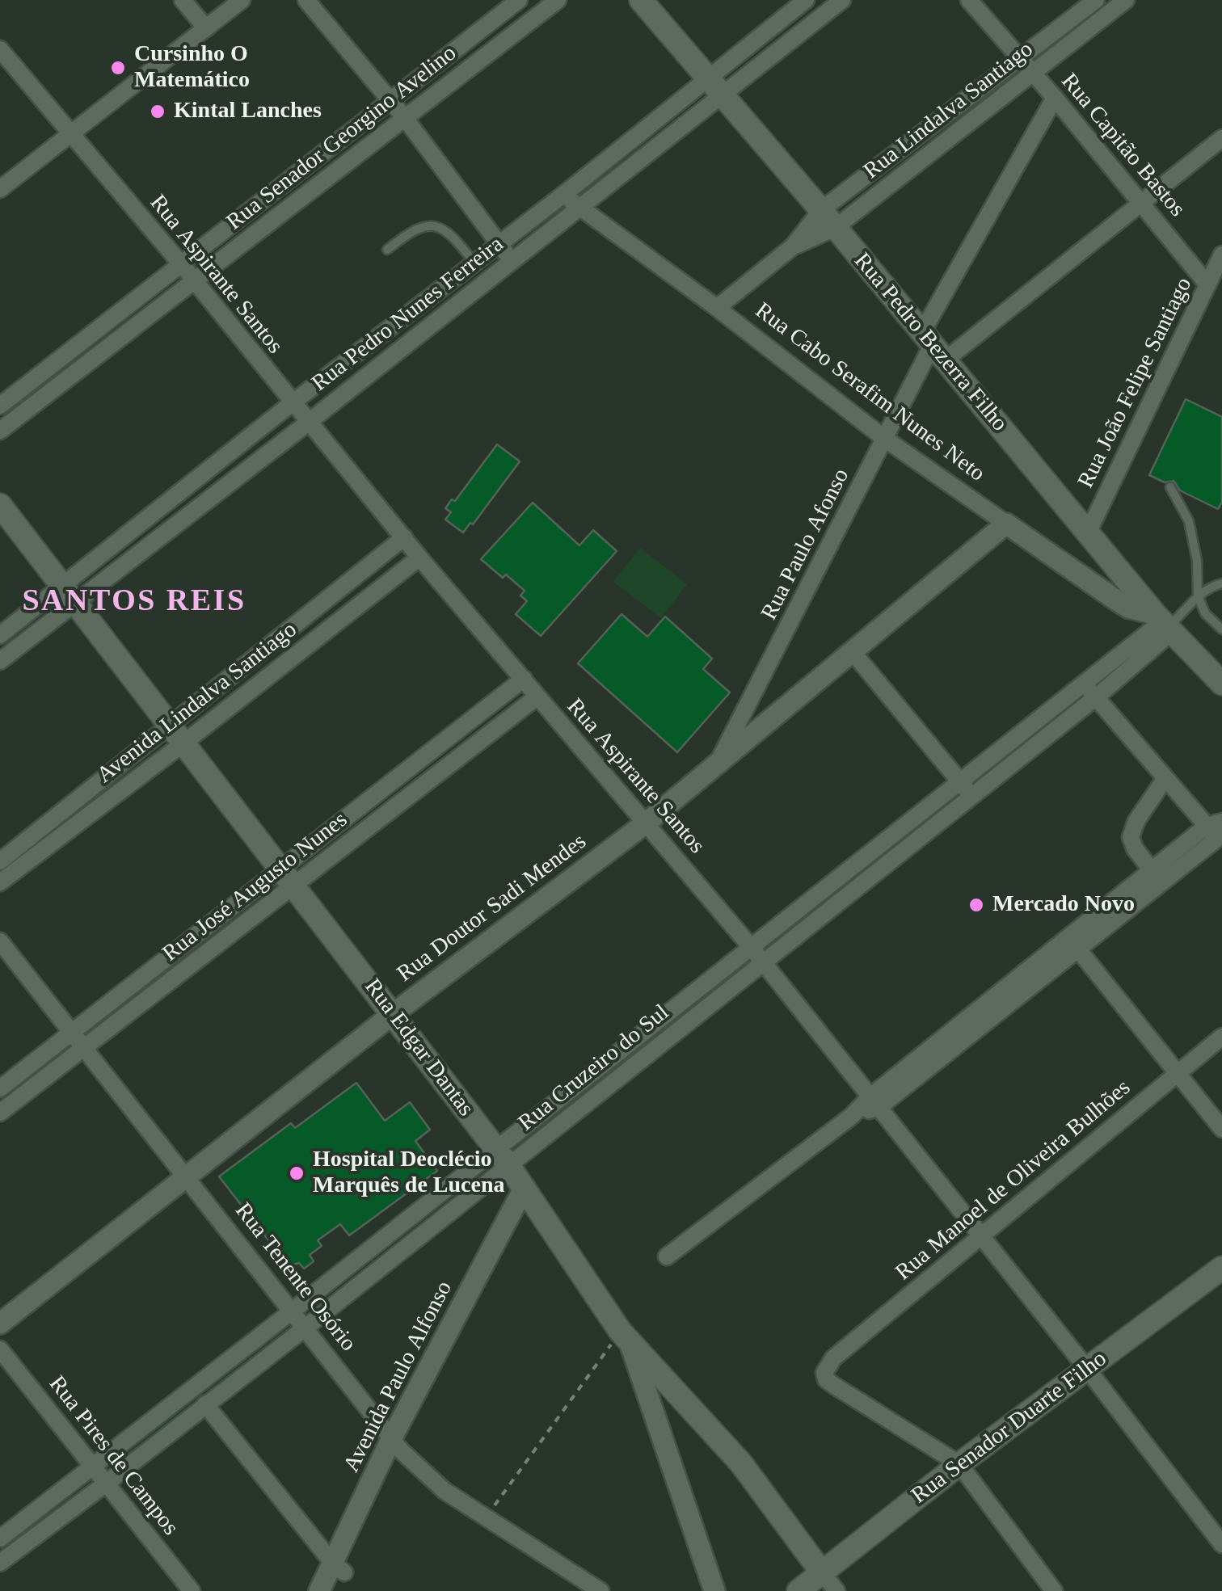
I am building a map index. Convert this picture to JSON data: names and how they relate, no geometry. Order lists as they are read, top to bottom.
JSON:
{
  "streets": {
    "main road": ["Rua Pedro Bezerra Filho", "Rua Edgar Dantas", "Rua Senador Duarte Filho"],
    "street": [
      "Rua Lindalva Santiago",
      "Rua Senador Georgino Avelino",
      "Rua Capitão Bastos",
      "Rua Aspirante Santos",
      "Rua Pedro Nunes Ferreira",
      "Rua João Felipe Santiago",
      "Rua Cabo Serafim Nunes Neto",
      "Rua Paulo Afonso",
      "Avenida Lindalva Santiago",
      "Rua José Augusto Nunes",
      "Rua Doutor Sadi Mendes",
      "Rua Cruzeiro do Sul",
      "Rua Manoel de Oliveira Bulhões",
      "Rua Tenente Osório",
      "Avenida Paulo Alfonso",
      "Rua Pires de Campos"
    ]
  },
  "crossings": [
    ["Rua Lindalva Santiago", "Rua Capitão Bastos"],
    ["Rua Lindalva Santiago", "Rua Pedro Bezerra Filho"],
    ["Rua Lindalva Santiago", "Rua Cabo Serafim Nunes Neto"],
    ["Rua Senador Georgino Avelino", "Rua Aspirante Santos"],
    ["Rua Capitão Bastos", "Rua João Felipe Santiago"],
    ["Rua Capitão Bastos", "Rua Paulo Afonso"],
    ["Rua Aspirante Santos", "Rua Pedro Nunes Ferreira"],
    ["Rua Aspirante Santos", "Avenida Lindalva Santiago"],
    ["Rua Aspirante Santos", "Rua José Augusto Nunes"],
    ["Rua Aspirante Santos", "Rua Doutor Sadi Mendes"],
    ["Rua Aspirante Santos", "Rua Cruzeiro do Sul"],
    ["Rua Aspirante Santos", "Rua Manoel de Oliveira Bulhões"],
    ["Rua Aspirante Santos", "Rua Senador Duarte Filho"],
    ["Rua Pedro Nunes Ferreira", "Rua Pedro Bezerra Filho"],
    ["Rua Pedro Nunes Ferreira", "Rua Cabo Serafim Nunes Neto"],
    ["Rua Pedro Nunes Ferreira", "Rua Edgar Dantas"],
    ["Rua Pedro Bezerra Filho", "Rua João Felipe Santiago"],
    ["Rua Pedro Bezerra Filho", "Rua Cabo Serafim Nunes Neto"],
    ["Rua Pedro Bezerra Filho", "Rua Paulo Afonso"],
    ["Rua Pedro Bezerra Filho", "Rua Cruzeiro do Sul"],
    ["Rua Cabo Serafim Nunes Neto", "Rua Paulo Afonso"],
    ["Rua Cabo Serafim Nunes Neto", "Rua Doutor Sadi Mendes"],
    ["Rua Cabo Serafim Nunes Neto", "Rua Cruzeiro do Sul"],
    ["Rua Paulo Afonso", "Rua Doutor Sadi Mendes"],
    ["Avenida Lindalva Santiago", "Rua Edgar Dantas"],
    ["Rua José Augusto Nunes", "Rua Edgar Dantas"],
    ["Rua José Augusto Nunes", "Rua Tenente Osório"],
    ["Rua Doutor Sadi Mendes", "Rua Edgar Dantas"],
    ["Rua Doutor Sadi Mendes", "Rua Tenente Osório"],
    ["Rua Edgar Dantas", "Rua Cruzeiro do Sul"],
    ["Rua Edgar Dantas", "Avenida Paulo Alfonso"],
    ["Rua Edgar Dantas", "Rua Senador Duarte Filho"],
    ["Rua Cruzeiro do Sul", "Rua Tenente Osório"],
    ["Rua Cruzeiro do Sul", "Rua Pires de Campos"],
    ["Rua Manoel de Oliveira Bulhões", "Rua Senador Duarte Filho"],
    ["Rua Tenente Osório", "Avenida Paulo Alfonso"]
  ],
  "districts": ["SANTOS REIS"],
  "places": [
    "Cursinho O Matemático",
    "Kintal Lanches",
    "Mercado Novo",
    "Hospital Deoclécio Marquês de Lucena"
  ]
}
